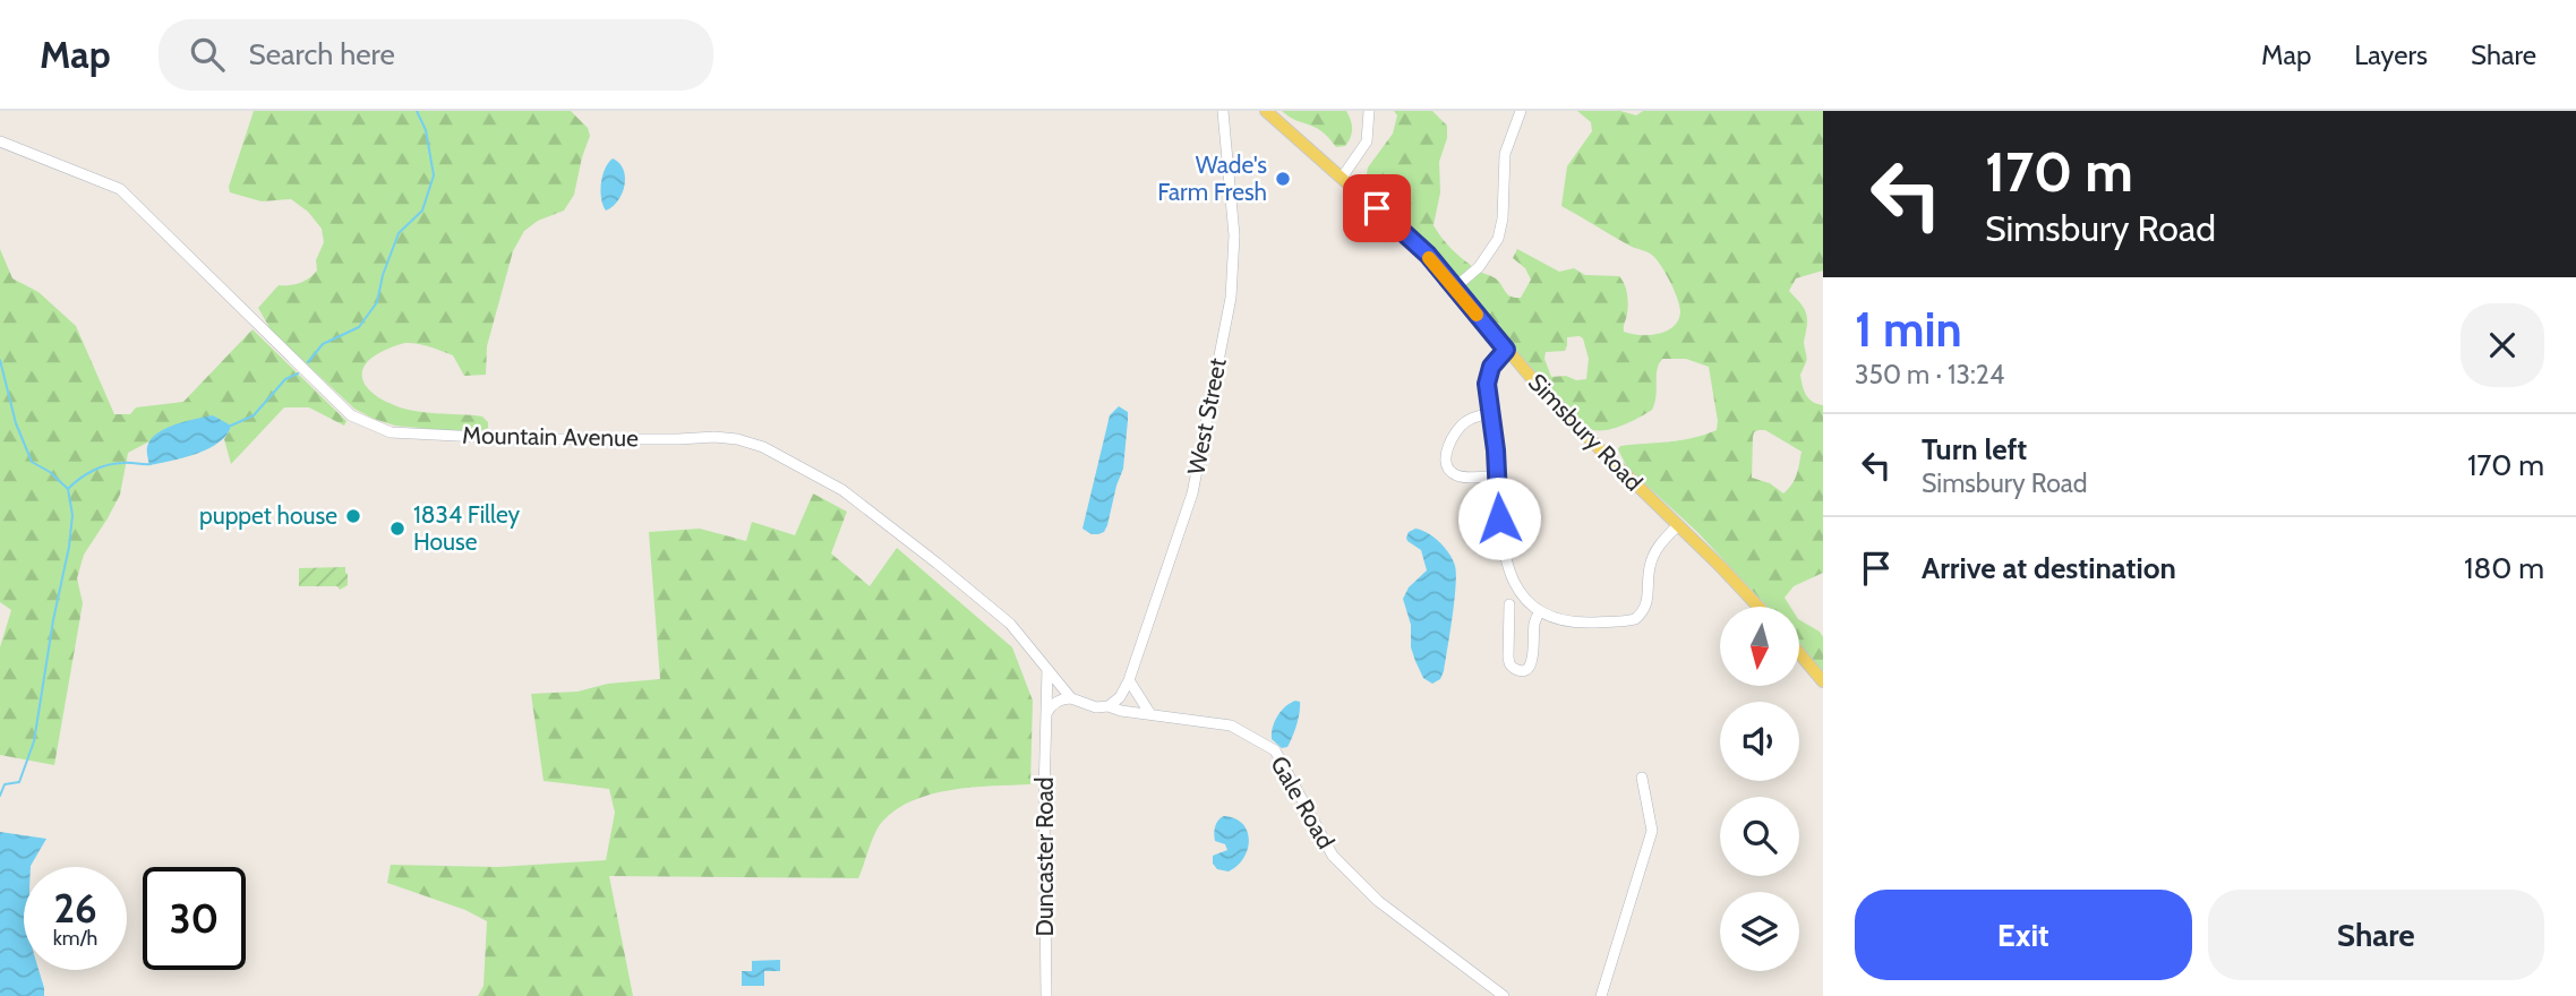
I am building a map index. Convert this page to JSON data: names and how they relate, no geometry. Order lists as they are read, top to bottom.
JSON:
{
  "streets": {
    "main road": ["Simsbury Road"],
    "street": [
      "West Street",
      "Mountain Avenue",
      "Gale Road",
      "Duncaster Road"
    ]
  },
  "crossings": [
    ["West Street", "Gale Road"],
    ["Mountain Avenue", "Duncaster Road"]
  ],
  "places": ["Wade's Farm Fresh", "puppet house", "1834 Filley House"],
  "north": "bottom",
  "page": {
    "header": "Map",
    "search": "Search here",
    "nav": ["Map", "Layers", "Share"],
    "turn": ["170 m", "Simsbury Road"],
    "heading": ["1 min", "350 m · 13:24"],
    "list": [
      {
        "name": "Turn left",
        "note": "Simsbury Road",
        "value": "170 m"
      },
      {
        "name": "Arrive at destination",
        "value": "180 m"
      }
    ],
    "speed": "26 km/h",
    "limit": "30",
    "buttons": ["Exit", "Share"]
  }
}
